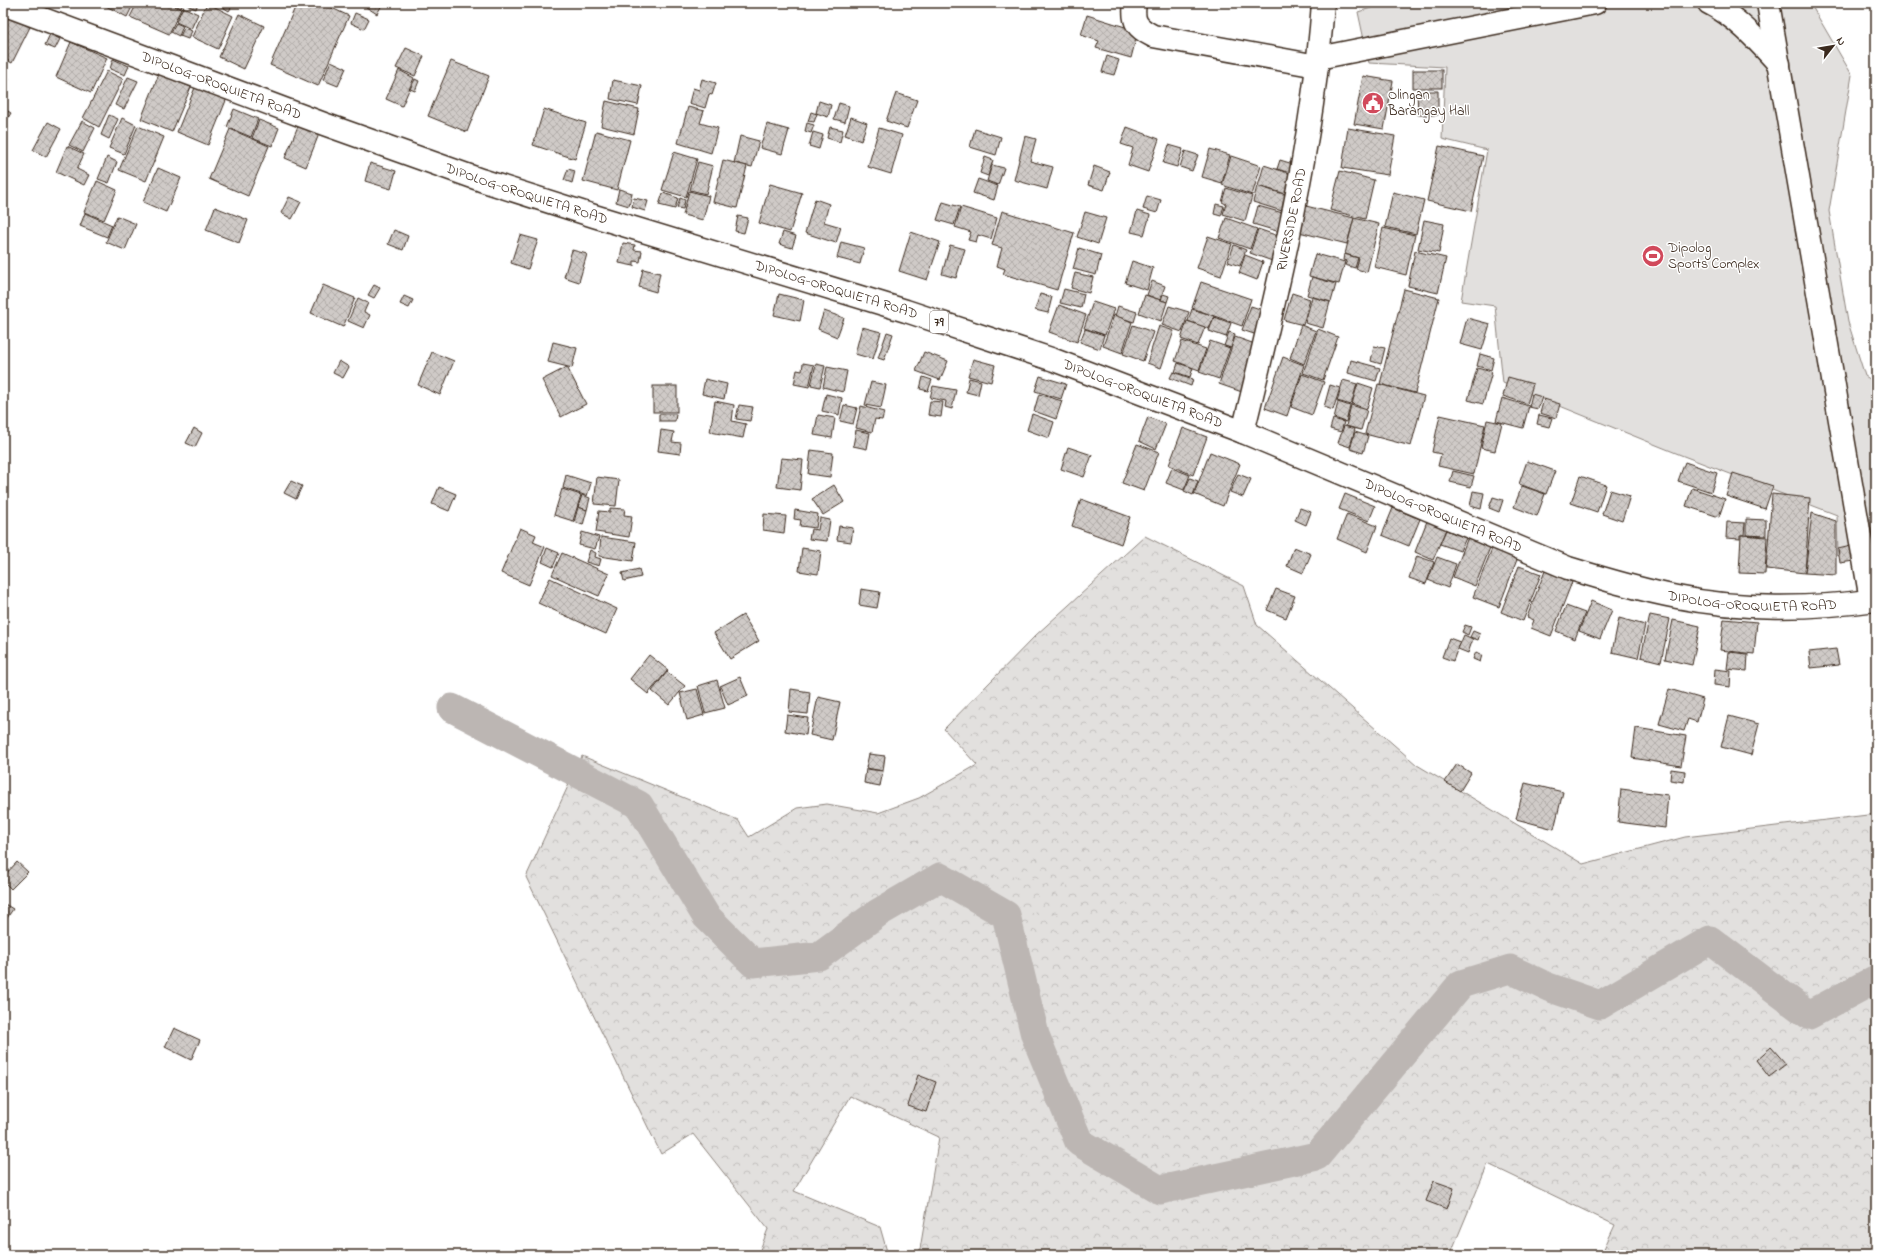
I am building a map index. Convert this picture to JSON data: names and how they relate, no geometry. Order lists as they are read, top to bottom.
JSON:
{
  "streets": {
    "main road": ["DIPOLOG-OROQUIETA ROAD", "RIVERSIDE ROAD", "79"]
  },
  "crossings": [
    ["DIPOLOG-OROQUIETA ROAD", "RIVERSIDE ROAD"]
  ],
  "places": {
    "public building": ["Olingan Barangay Hall"],
    "sports": ["Dipolog Sports Complex"]
  },
  "north": "top right"
}
